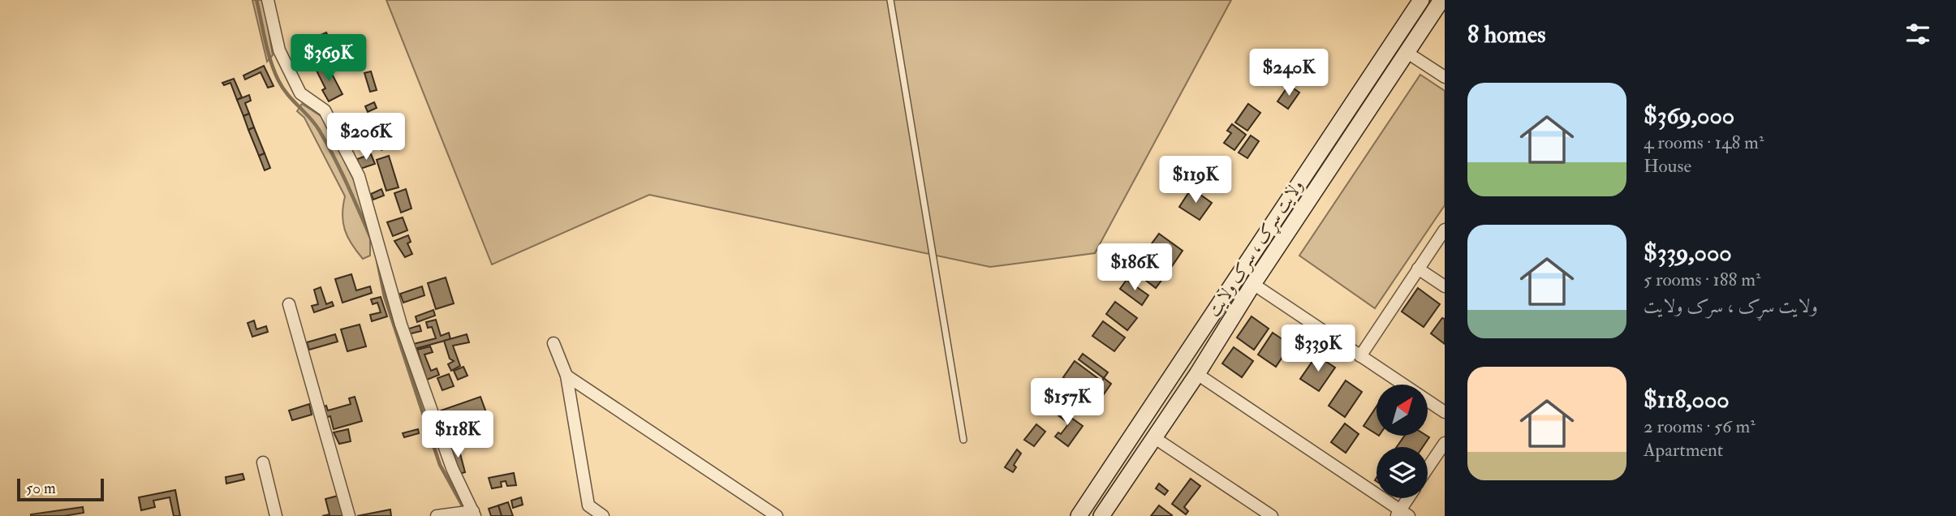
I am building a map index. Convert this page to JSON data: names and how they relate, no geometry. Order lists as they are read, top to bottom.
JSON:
{
  "streets": {
    "main road": ["ولایت سړک ، سرک ولایت"]
  },
  "scale_bar": "50 m",
  "north": "top right",
  "page": {
    "heading": "8 homes",
    "price": [
      "$369K",
      "$240K",
      "$206K",
      "$119K",
      "$186K",
      "$339K",
      "$157K",
      "$118K"
    ],
    "list": [
      {
        "name": "$369,000",
        "note": "4 rooms · 148 m² · House"
      },
      {
        "name": "$339,000",
        "note": "5 rooms · 188 m² · ولایت سړک ، سرک ولایت"
      },
      {
        "name": "$118,000",
        "note": "2 rooms · 56 m² · Apartment"
      }
    ],
    "scale": "50 m"
  }
}
